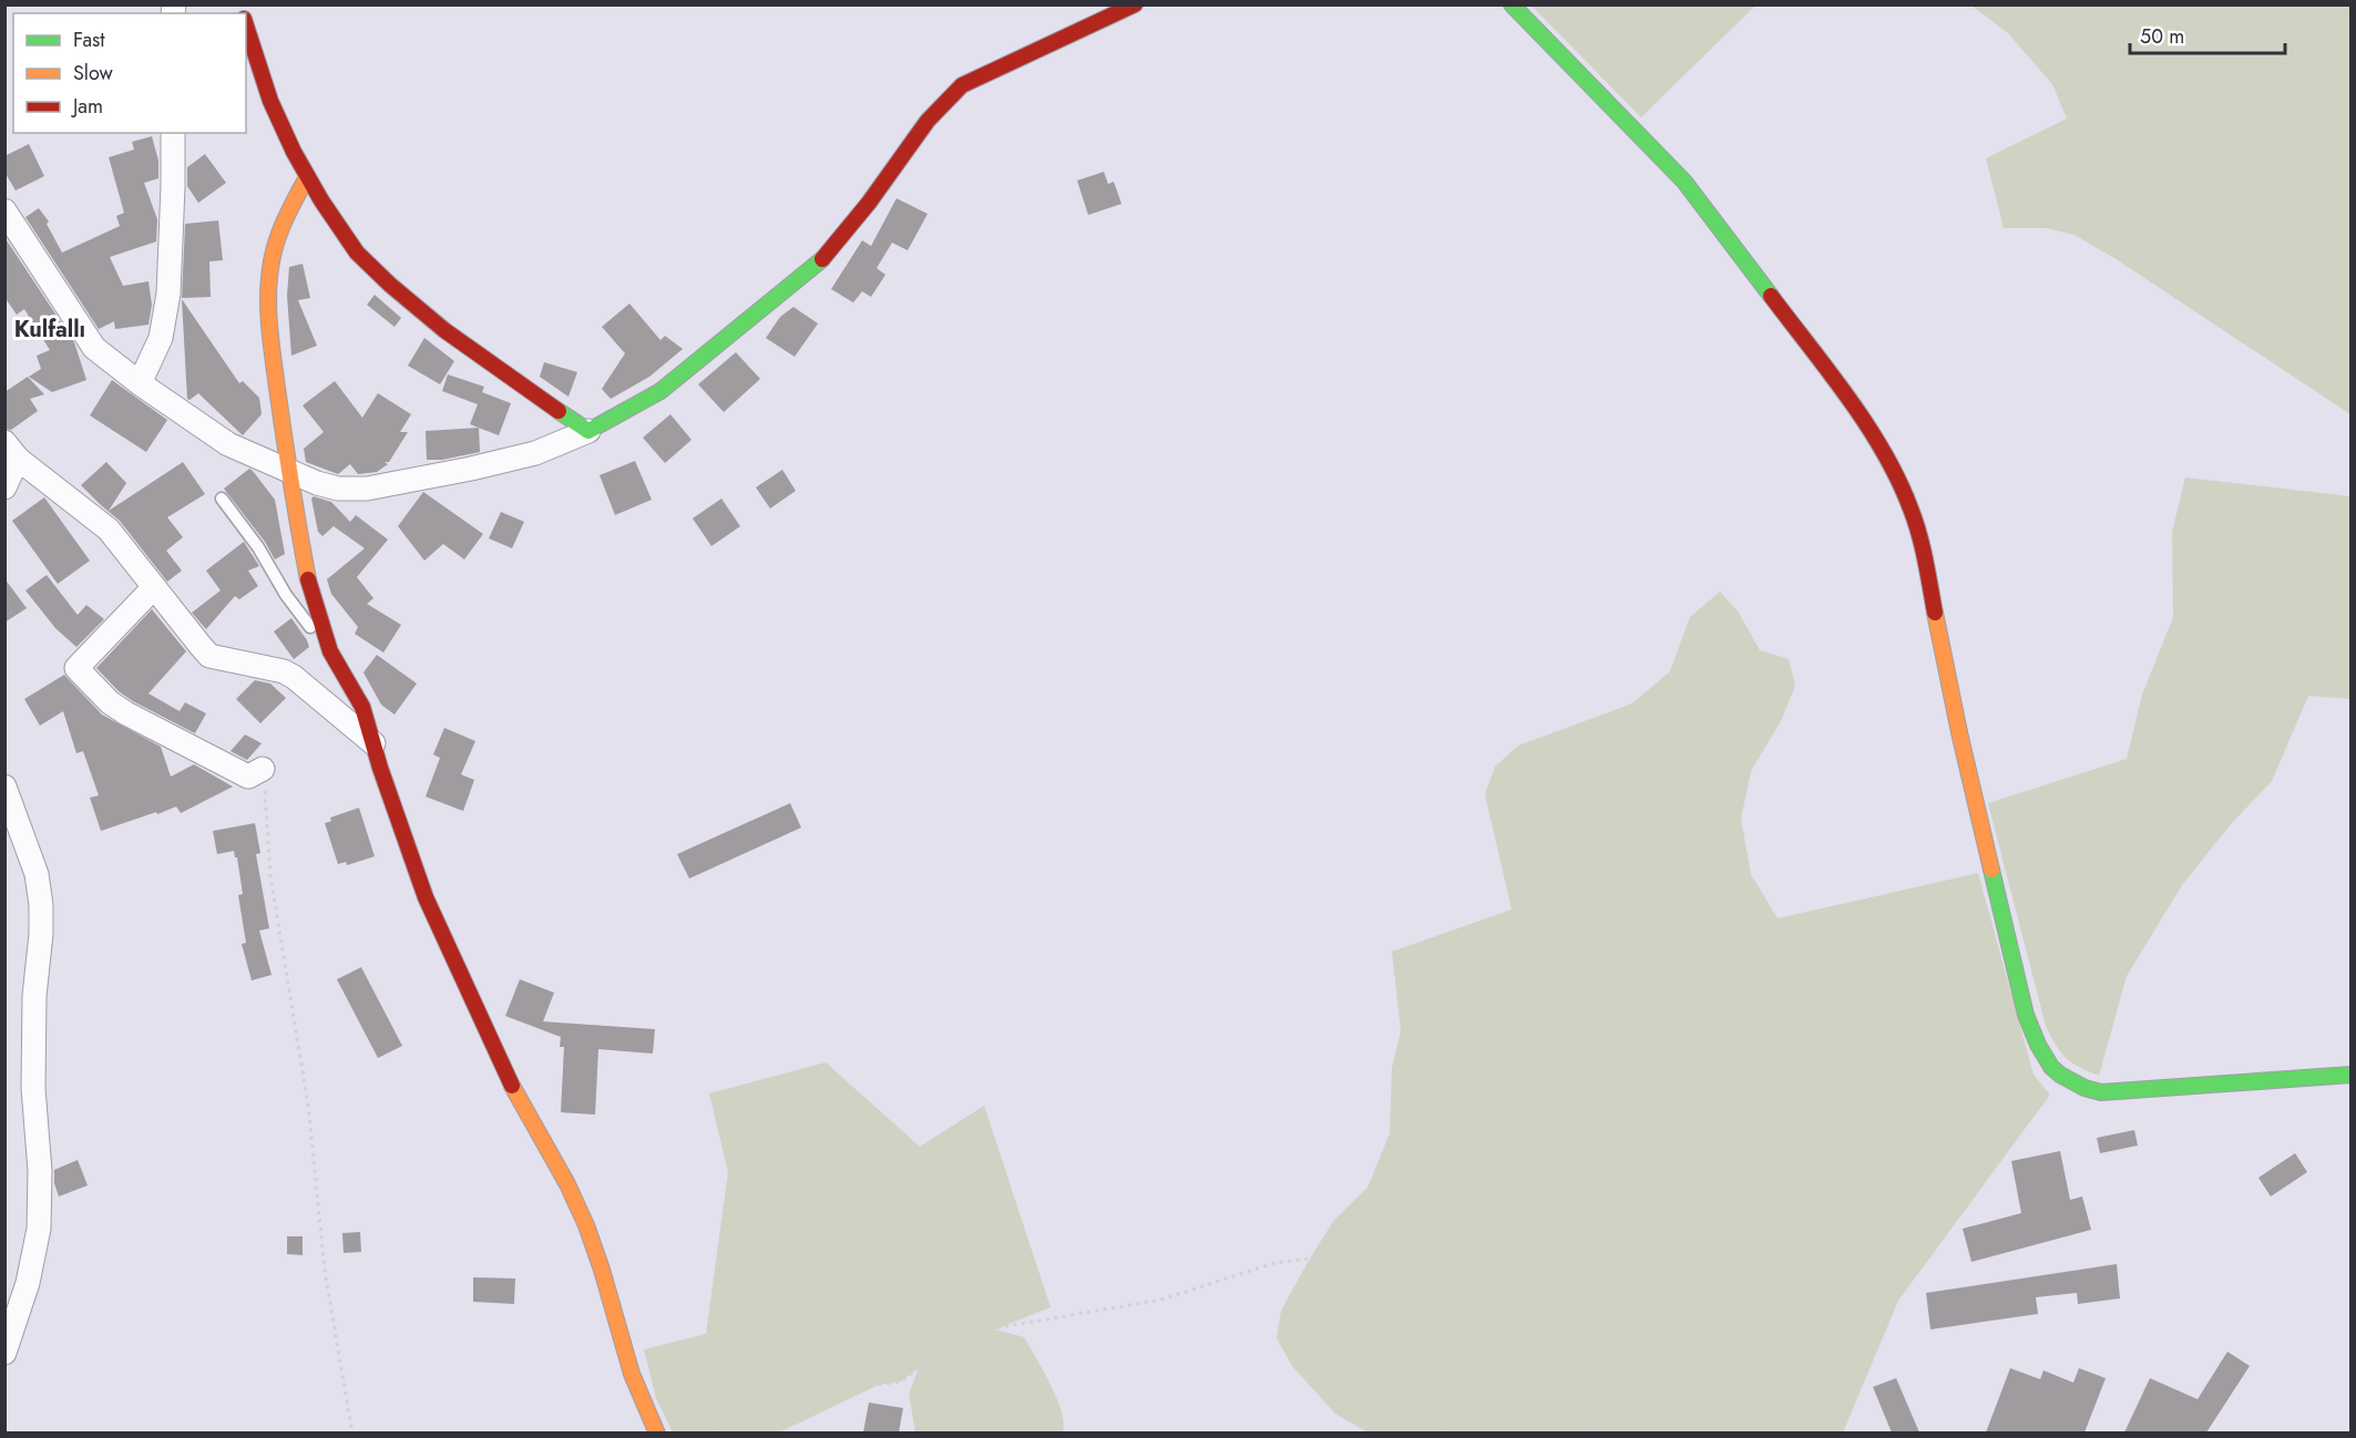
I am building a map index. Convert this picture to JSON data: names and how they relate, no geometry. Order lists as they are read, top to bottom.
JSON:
{
  "districts": ["Kulfallı"],
  "legend": ["Fast", "Slow", "Jam"],
  "scale_bar": "50 m"
}
